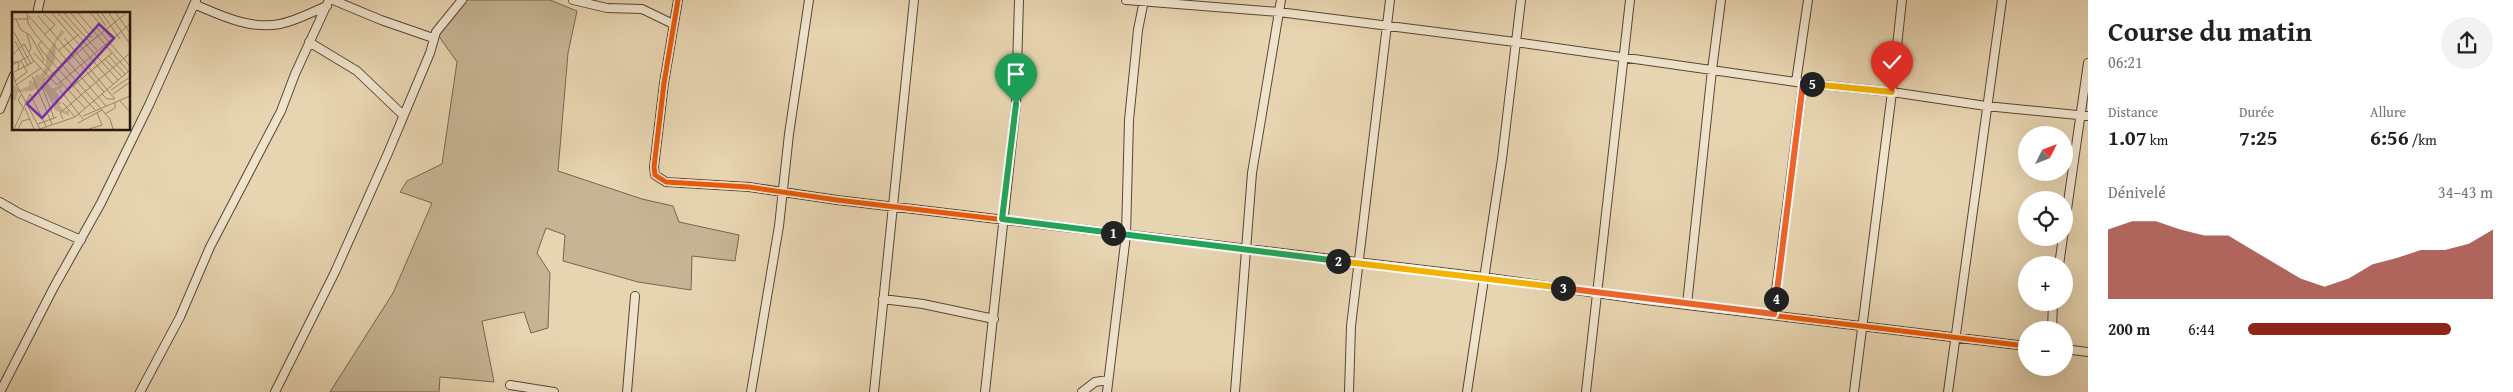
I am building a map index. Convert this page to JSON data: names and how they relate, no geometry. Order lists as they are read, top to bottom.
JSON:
{
  "north": "top right",
  "page": {
    "heading": ["Course du matin", "06:21"],
    "pins": [
      "5",
      "1",
      "2",
      "3",
      "4"
    ],
    "stats": [
      ["Distance", "1.07 km"],
      ["Durée", "7:25"],
      ["Allure", "6:56 /km"]
    ],
    "map_buttons": ["+", "−"],
    "chart": ["Dénivelé", "34–43 m"],
    "list": [
      {
        "name": "200 m",
        "note": "6:44"
      }
    ]
  }
}
